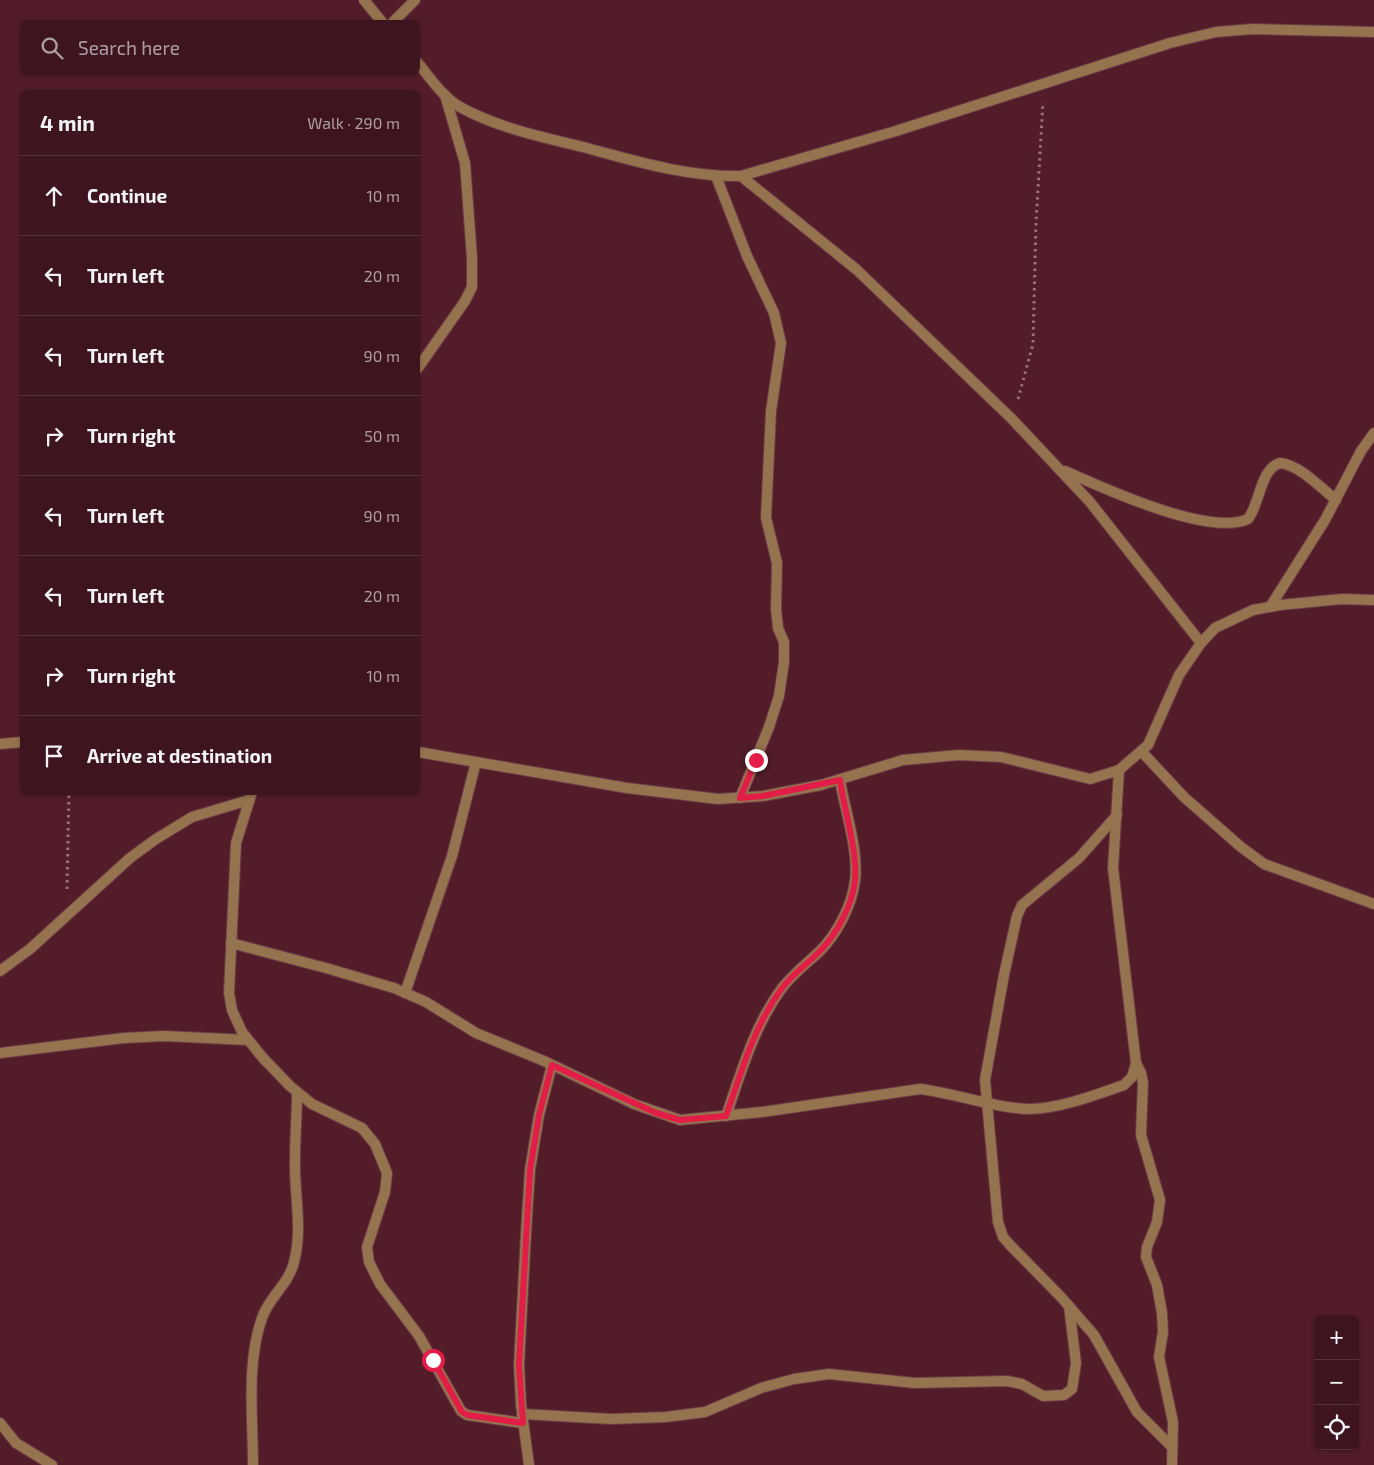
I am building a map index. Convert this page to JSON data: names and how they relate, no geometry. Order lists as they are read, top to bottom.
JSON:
{
  "page": {
    "search": "Search here",
    "heading": ["4 min", "Walk · 290 m"],
    "list": [
      ["Continue", "10 m"],
      ["Turn left", "20 m"],
      ["Turn left", "90 m"],
      ["Turn right", "50 m"],
      ["Turn left", "90 m"],
      ["Turn left", "20 m"],
      ["Turn right", "10 m"],
      "Arrive at destination"
    ],
    "map_buttons": ["+", "−"]
  }
}
